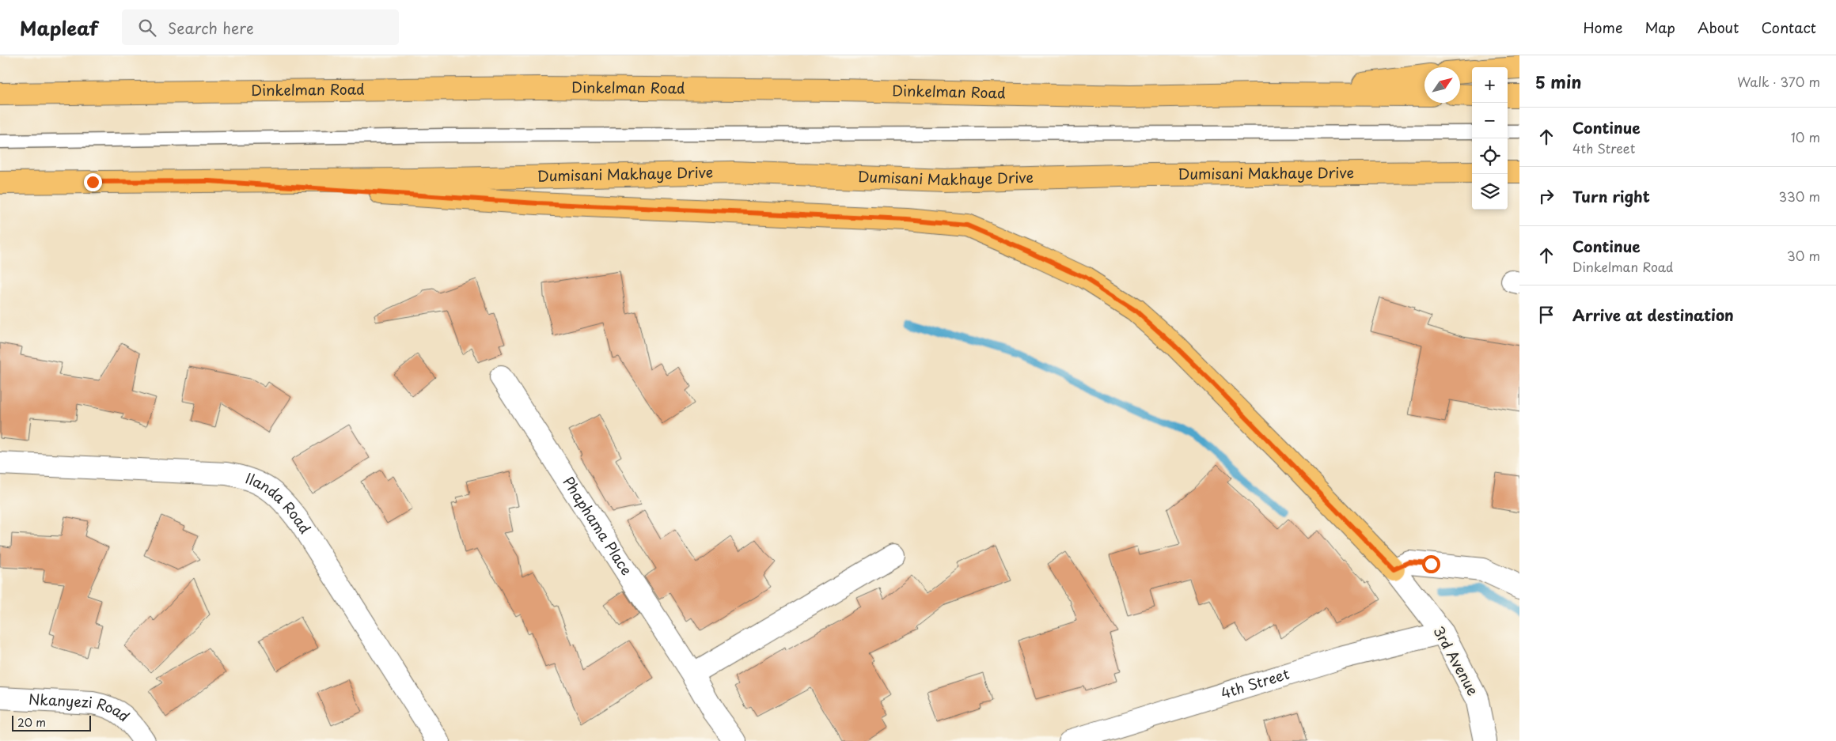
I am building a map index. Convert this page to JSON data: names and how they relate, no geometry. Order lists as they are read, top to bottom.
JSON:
{
  "streets": {
    "main road": ["Dinkelman Road", "Dumisani Makhaye Drive"],
    "street": [
      "Ilanda Road",
      "Phaphama Place",
      "3rd Avenue",
      "4th Street",
      "Nkanyezi Road"
    ]
  },
  "crossings": [
    ["3rd Avenue", "4th Street"]
  ],
  "scale_bar": "20 m",
  "north": "top right",
  "page": {
    "header": "Mapleaf",
    "search": "Search here",
    "nav": [
      "Home",
      "Map",
      "About",
      "Contact"
    ],
    "heading": ["5 min", "Walk · 370 m"],
    "map_buttons": ["+", "−"],
    "list": [
      ["Continue", "4th Street", "10 m"],
      ["Turn right", "330 m"],
      ["Continue", "Dinkelman Road", "30 m"],
      "Arrive at destination"
    ],
    "scale": "20 m"
  }
}
